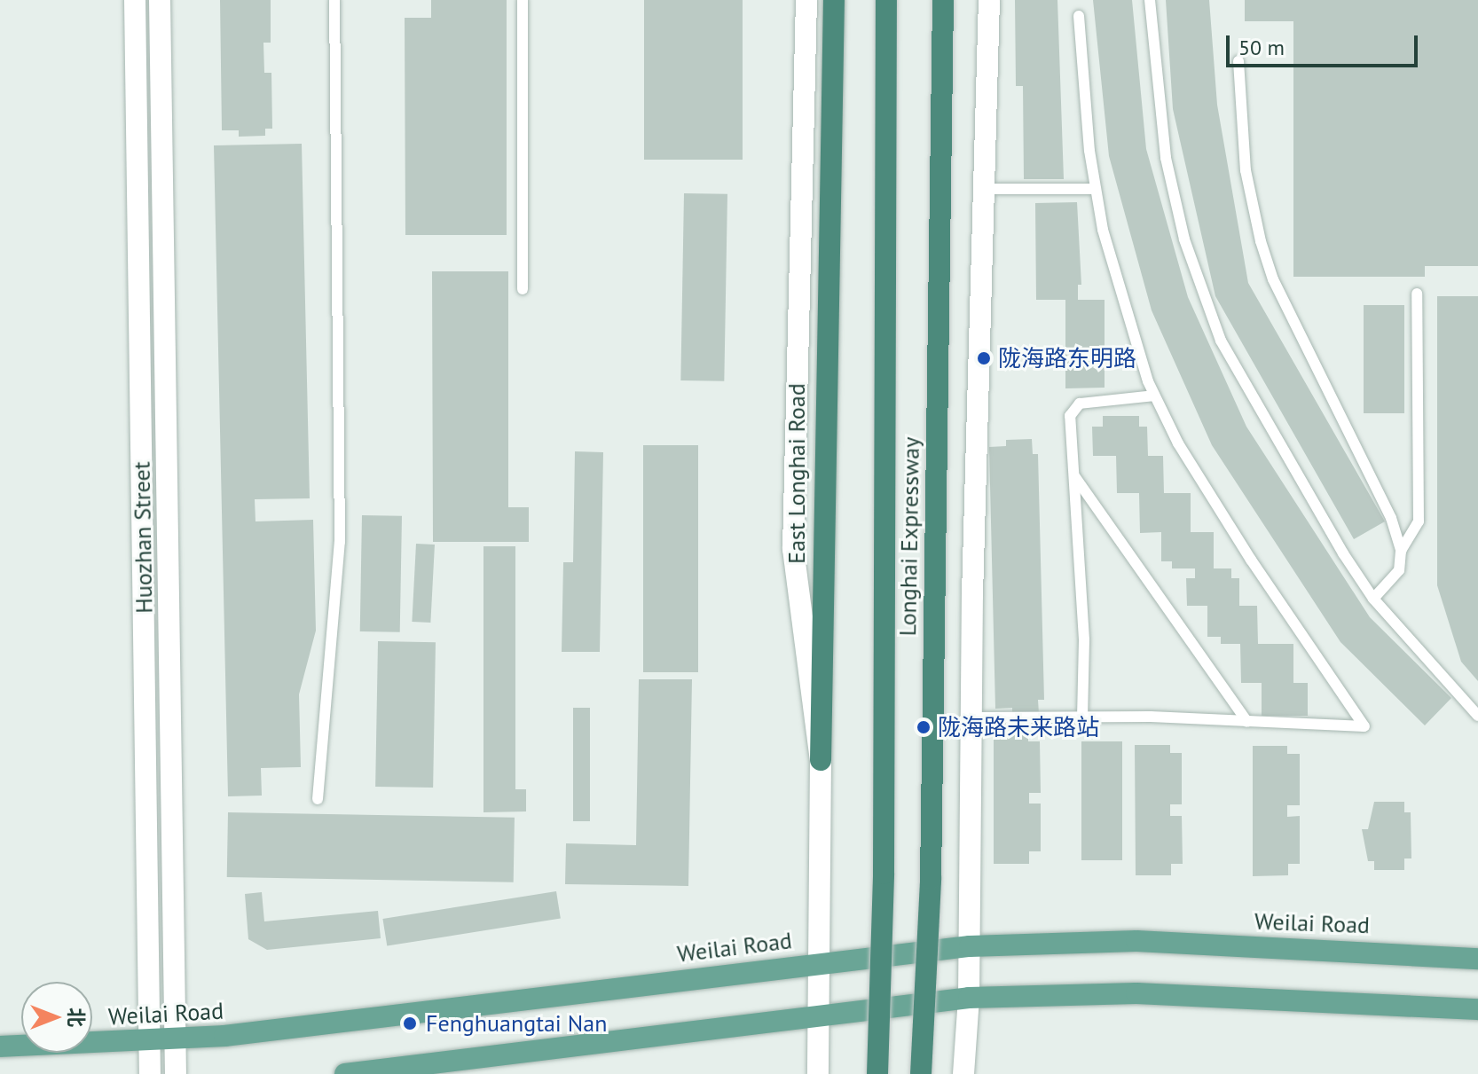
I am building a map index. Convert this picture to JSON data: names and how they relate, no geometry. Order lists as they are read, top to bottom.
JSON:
{
  "streets": {
    "highway": ["Longhai Expressway"],
    "main road": ["Weilai Road"],
    "street": ["East Longhai Road", "Huozhan Street"]
  },
  "crossings": [
    ["East Longhai Road", "Weilai Road"],
    ["Huozhan Street", "Weilai Road"]
  ],
  "places": ["陇海路东明路", "陇海路未来路站", "Fenghuangtai Nan"],
  "scale_bar": "50 m",
  "north": "right"
}
